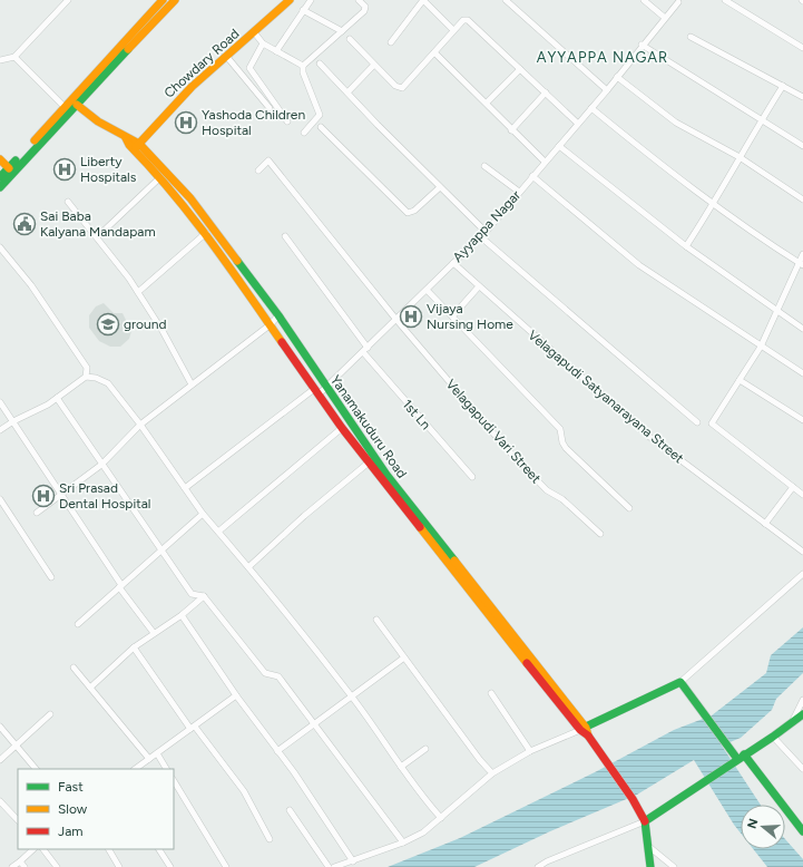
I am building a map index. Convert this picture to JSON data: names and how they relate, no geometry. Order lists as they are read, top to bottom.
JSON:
{
  "streets": {
    "main road": ["Chowdary Road", "Yanamakuduru Road"],
    "street": [
      "Ayyappa Nagar",
      "Velagapudi Satyanarayana Street",
      "1st Ln",
      "Velagapudi Vari Street"
    ]
  },
  "crossings": [
    ["Chowdary Road", "Yanamakuduru Road"],
    ["Ayyappa Nagar", "Velagapudi Satyanarayana Street"],
    ["Ayyappa Nagar", "1st Ln"],
    ["Ayyappa Nagar", "Yanamakuduru Road"],
    ["Ayyappa Nagar", "Velagapudi Vari Street"]
  ],
  "districts": ["AYYAPPA NAGAR"],
  "places": {
    "hospital": [
      "Yashoda Children Hospital",
      "Liberty Hospitals",
      "Vijaya Nursing Home",
      "Sri Prasad Dental Hospital"
    ],
    "public building": ["Sai Baba Kalyana Mandapam"],
    "school or university": ["ground"]
  },
  "legend": ["Fast", "Slow", "Jam"],
  "north": "left"
}
